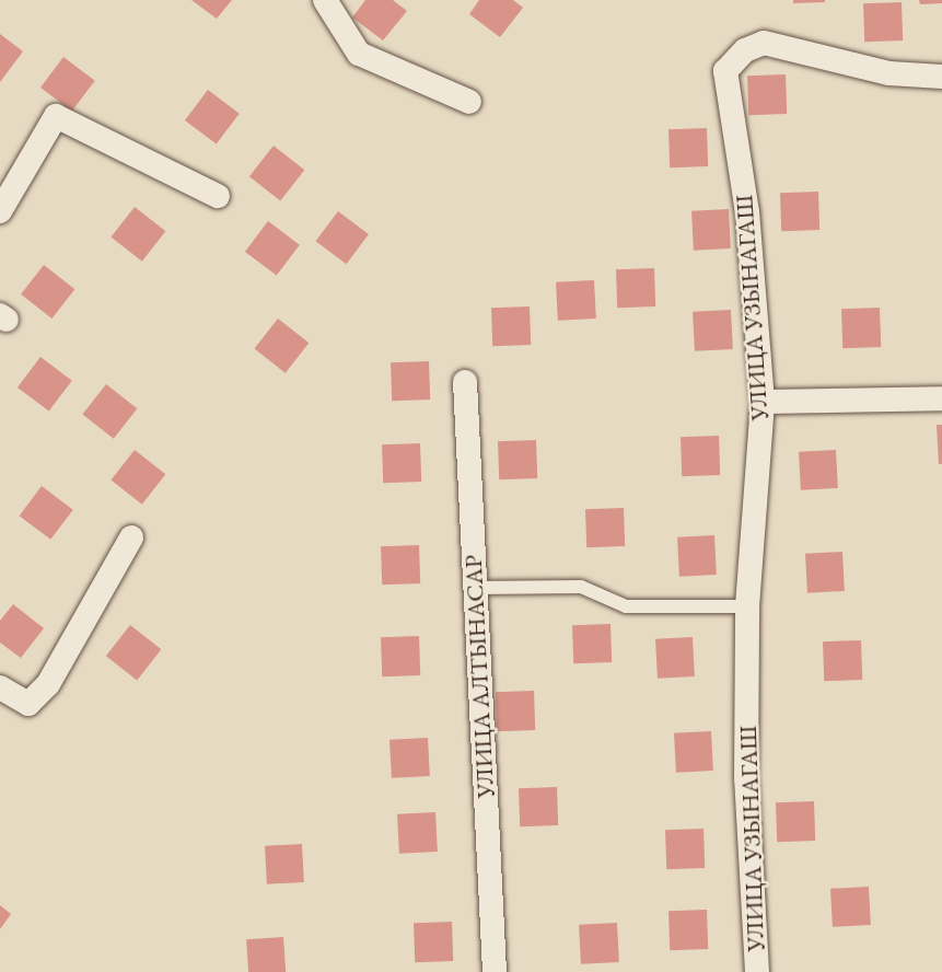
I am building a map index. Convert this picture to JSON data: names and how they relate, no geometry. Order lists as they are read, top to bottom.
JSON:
{
  "streets": {
    "street": ["УЛИЦА УЗЫНАГАШ", "УЛИЦА АЛТЫНАСАР"]
  }
}
